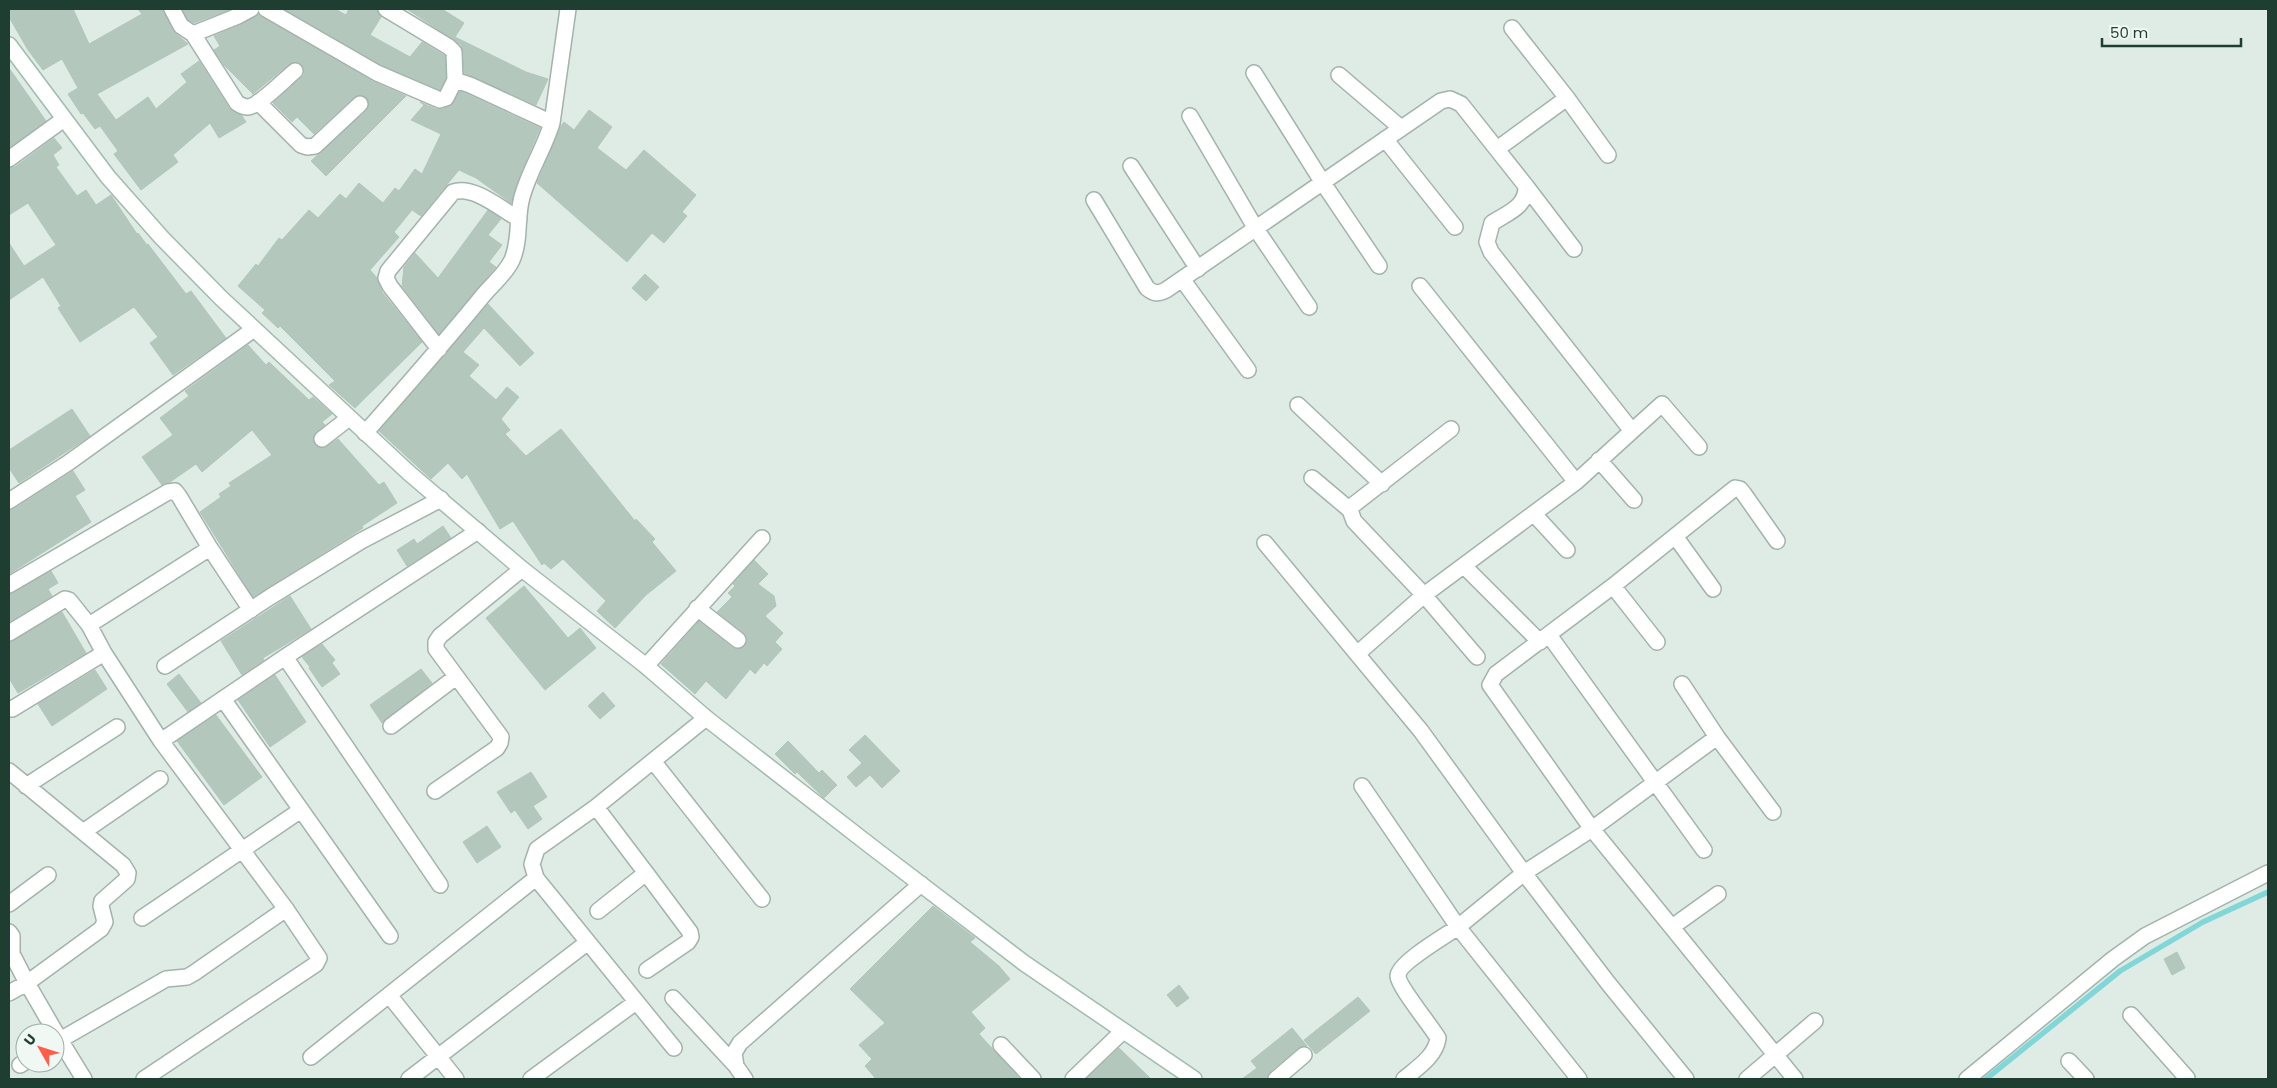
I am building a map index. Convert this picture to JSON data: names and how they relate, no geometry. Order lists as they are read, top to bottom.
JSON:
{
  "scale_bar": "50 m",
  "north": "top left"
}
